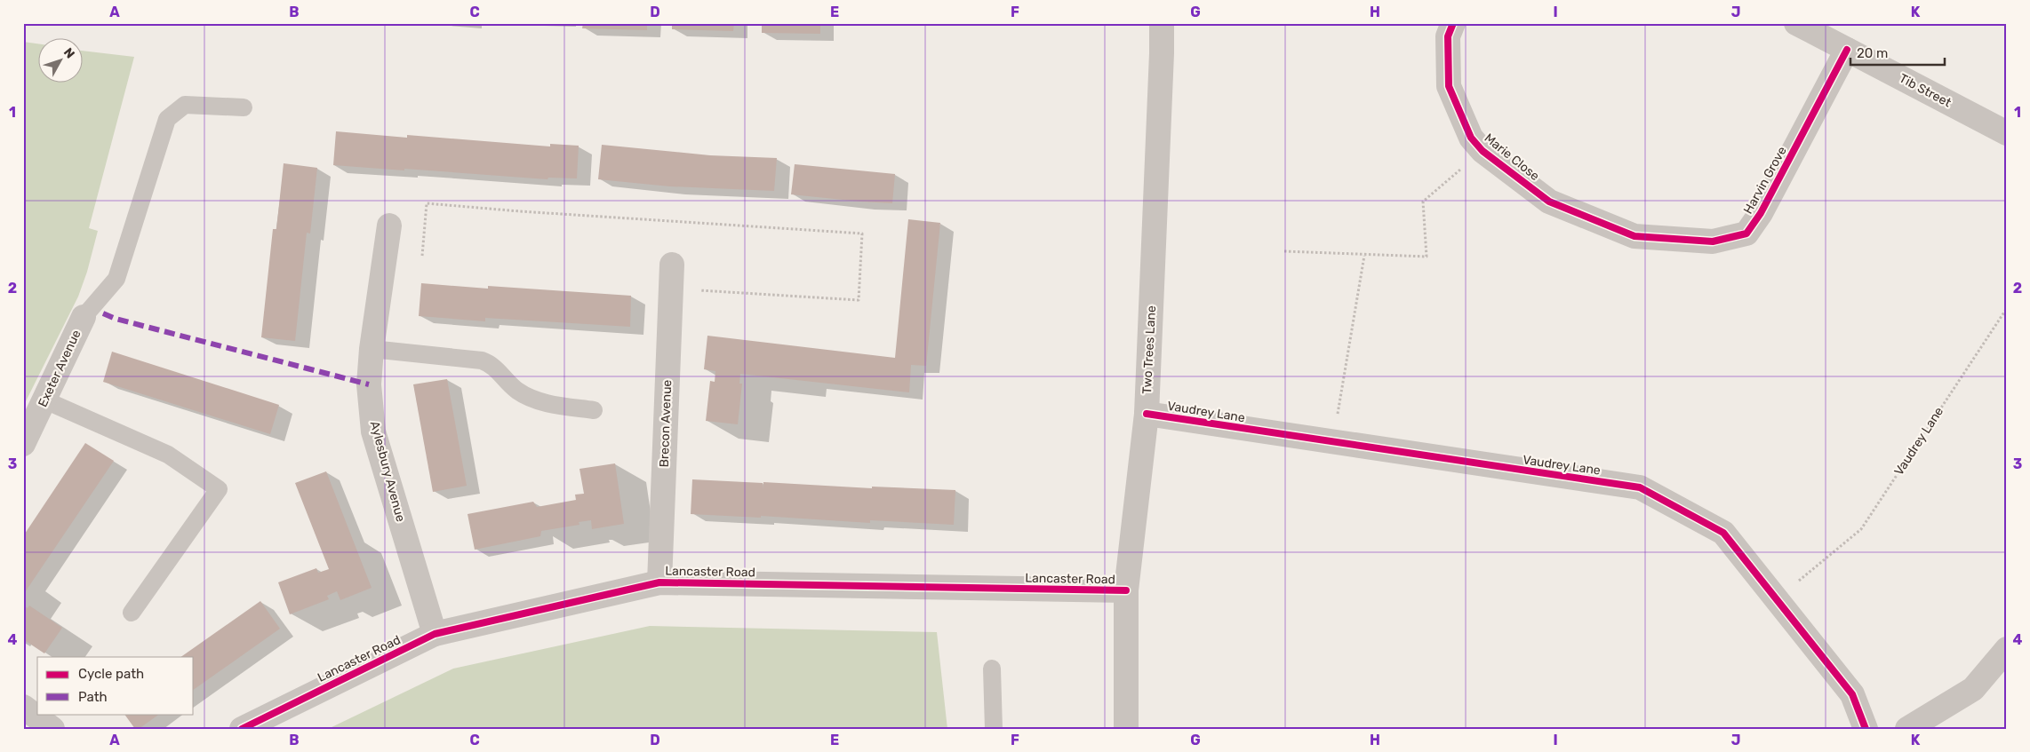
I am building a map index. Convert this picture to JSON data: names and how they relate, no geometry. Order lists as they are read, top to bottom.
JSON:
{
  "streets": {
    "street": [
      "Tib Street",
      "Marie Close",
      "Harvin Grove",
      "Two Trees Lane",
      "Exeter Avenue",
      "Vaudrey Lane",
      "Brecon Avenue",
      "Aylesbury Avenue",
      "Lancaster Road"
    ]
  },
  "crossings": [
    ["Tib Street", "Harvin Grove"],
    ["Marie Close", "Harvin Grove"],
    ["Two Trees Lane", "Vaudrey Lane"],
    ["Two Trees Lane", "Lancaster Road"],
    ["Brecon Avenue", "Lancaster Road"],
    ["Aylesbury Avenue", "Lancaster Road"]
  ],
  "legend": ["Cycle path", "Path"],
  "scale_bar": "20 m",
  "north": "top right",
  "grid": {
    "columns": [
      "A",
      "B",
      "C",
      "D",
      "E",
      "F",
      "G",
      "H",
      "I",
      "J",
      "K"
    ],
    "rows": [
      "1",
      "2",
      "3",
      "4"
    ]
  }
}
